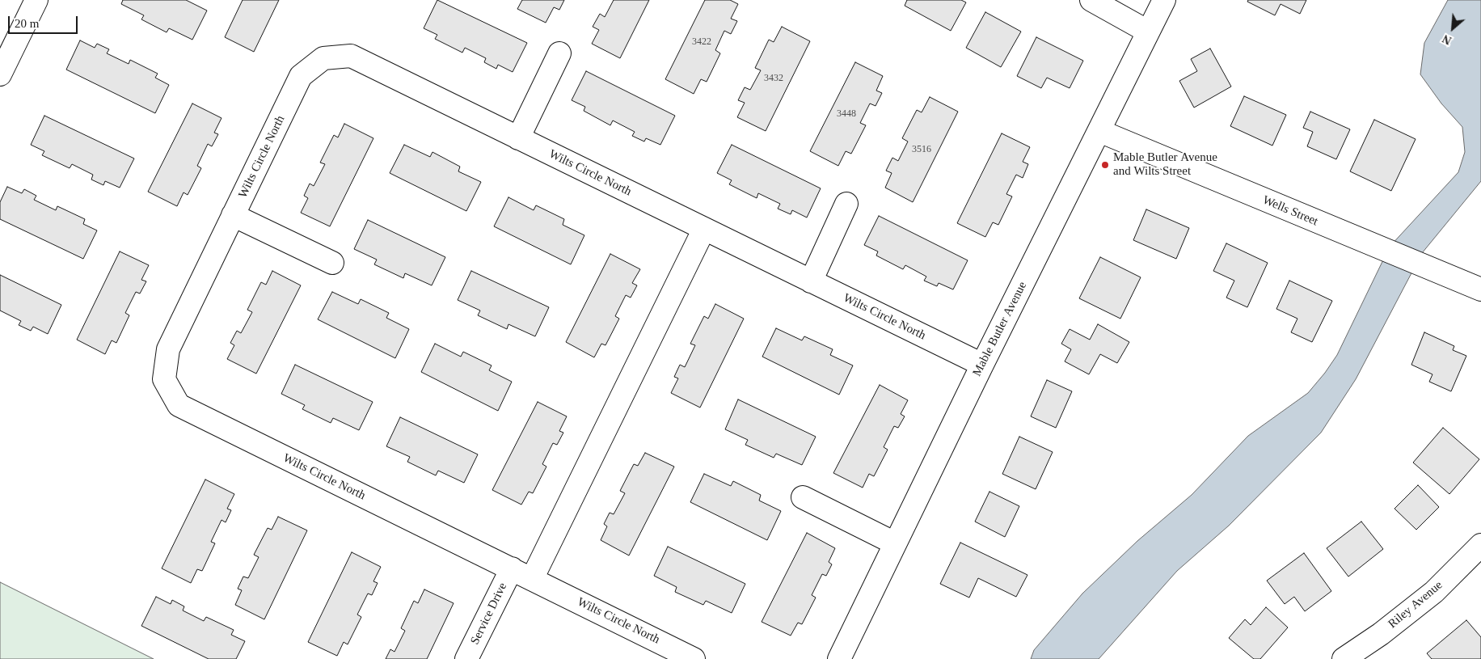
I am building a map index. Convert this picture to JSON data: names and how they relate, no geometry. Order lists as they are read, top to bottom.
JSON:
{
  "streets": {
    "street": [
      "Wilts Circle North",
      "Wells Street",
      "Mable Butler Avenue",
      "Riley Avenue",
      "Service Drive"
    ]
  },
  "crossings": [
    ["Wilts Circle North", "Mable Butler Avenue"],
    ["Wilts Circle North", "Service Drive"],
    ["Wells Street", "Mable Butler Avenue"]
  ],
  "places": ["Mable Butler Avenue and Wilts Street"],
  "house_numbers": [
    "3422",
    "3432",
    "3448",
    "3516"
  ],
  "scale_bar": "20 m",
  "north": "bottom left"
}
